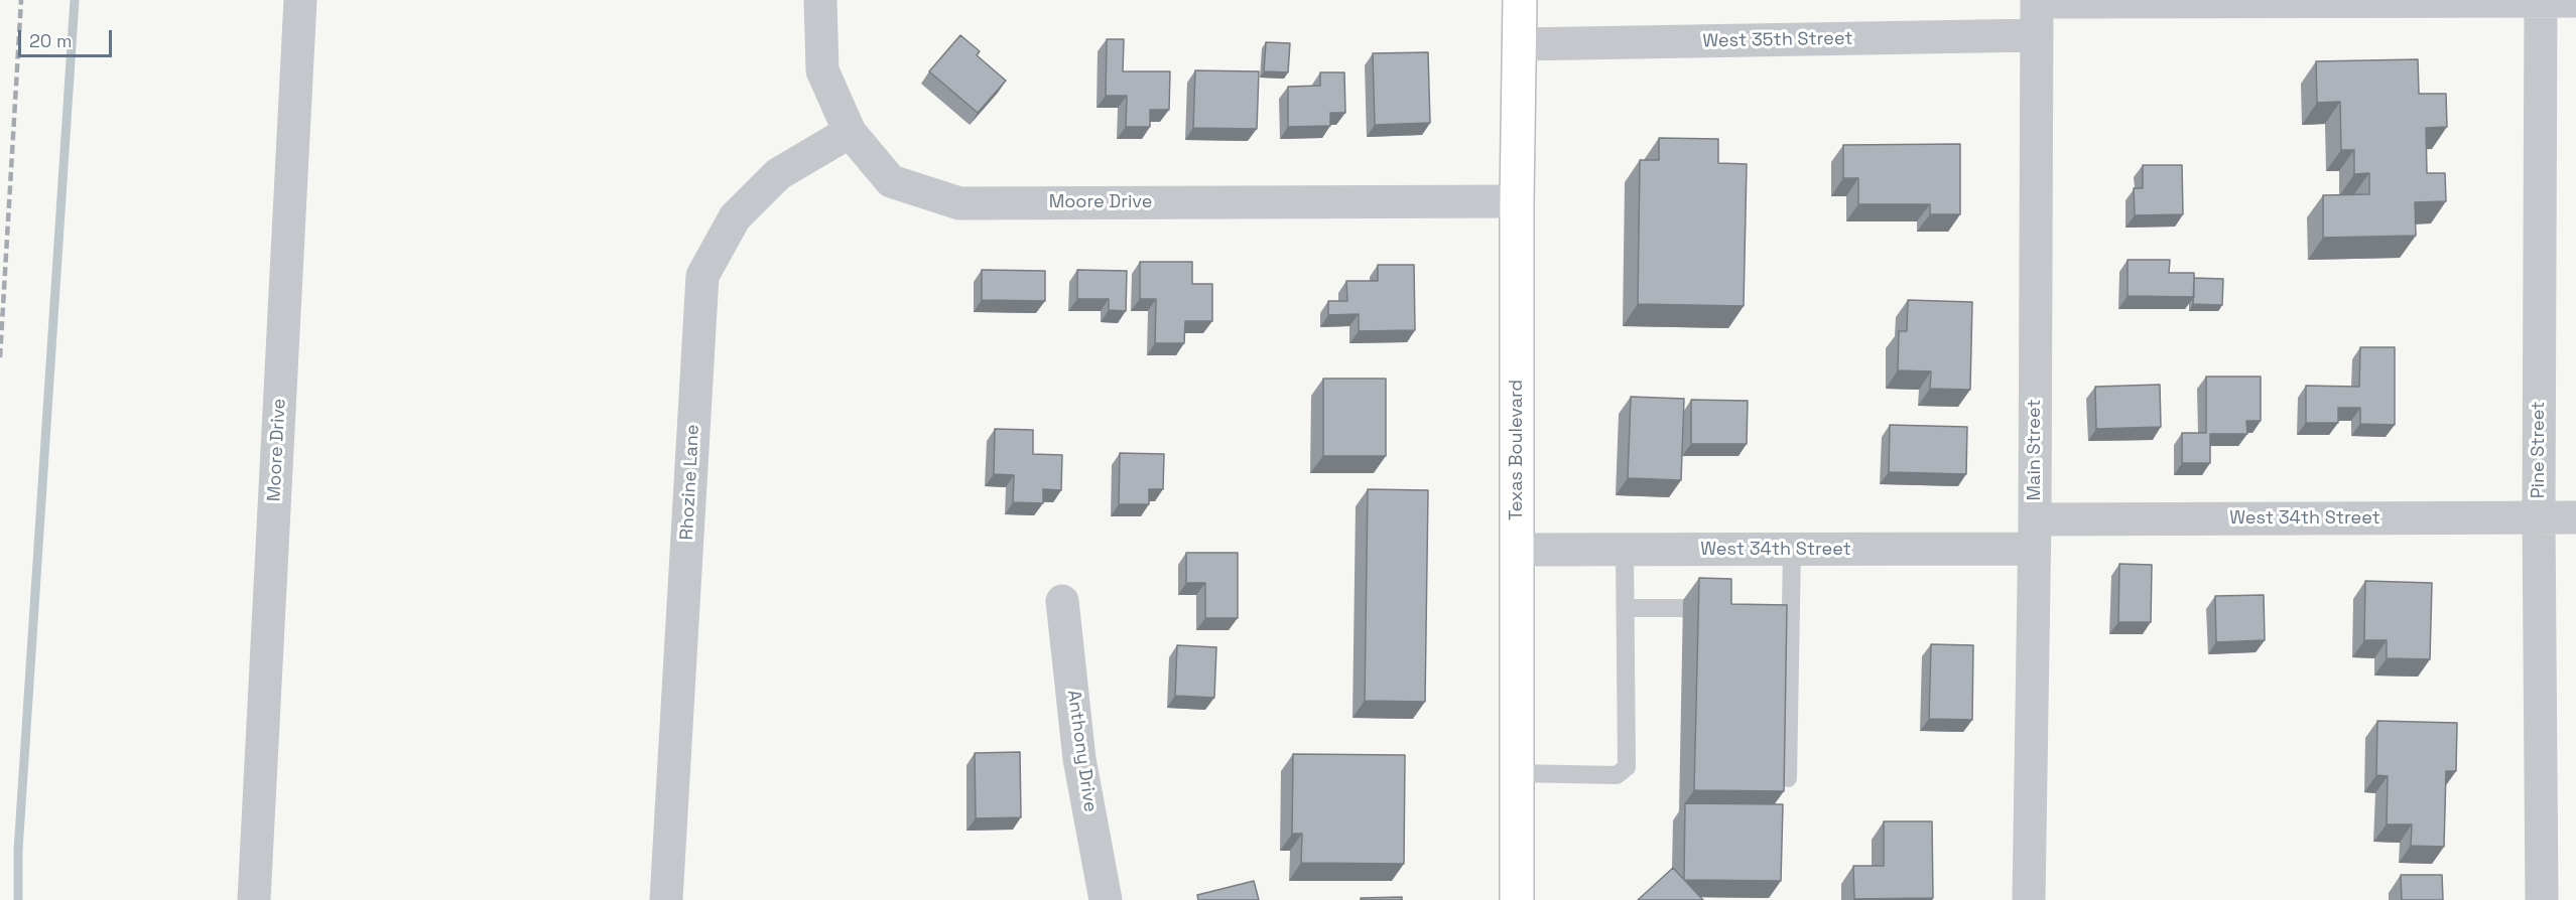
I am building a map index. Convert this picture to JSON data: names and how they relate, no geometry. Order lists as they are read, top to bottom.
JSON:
{
  "streets": {
    "main road": ["Texas Boulevard"],
    "street": [
      "West 35th Street",
      "Moore Drive",
      "Main Street",
      "Pine Street",
      "Rhozine Lane",
      "West 34th Street",
      "Anthony Drive"
    ]
  },
  "crossings": [
    ["West 35th Street", "Texas Boulevard"],
    ["West 35th Street", "Main Street"],
    ["Moore Drive", "Texas Boulevard"],
    ["Moore Drive", "Rhozine Lane"],
    ["Texas Boulevard", "West 34th Street"],
    ["Main Street", "West 34th Street"],
    ["Pine Street", "West 34th Street"]
  ],
  "scale_bar": "20 m"
}
